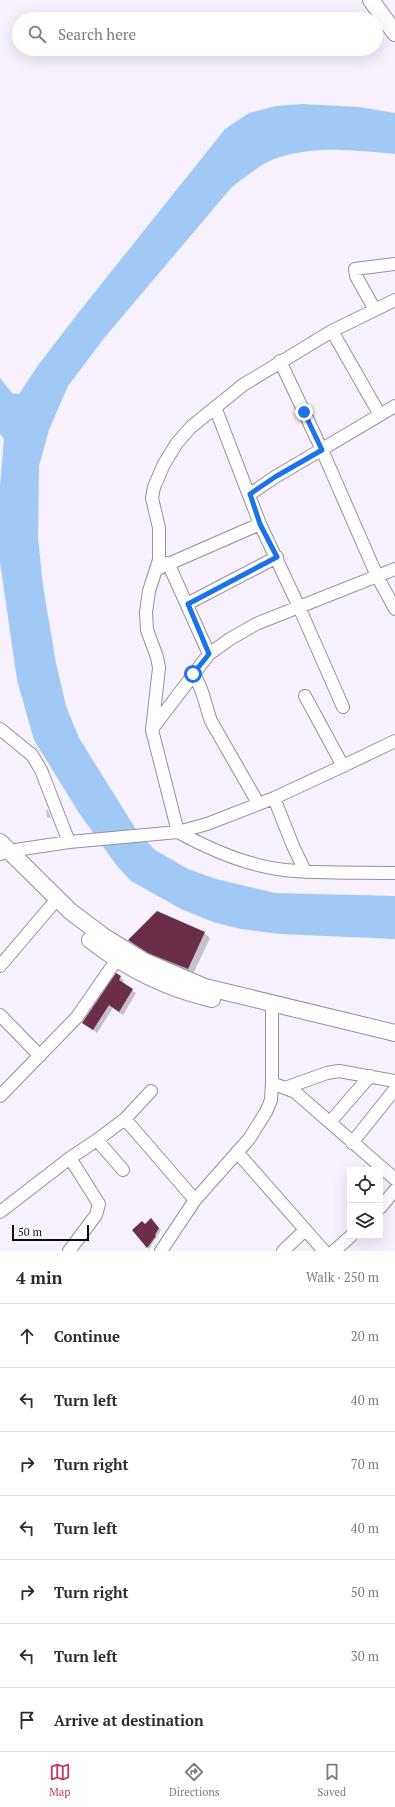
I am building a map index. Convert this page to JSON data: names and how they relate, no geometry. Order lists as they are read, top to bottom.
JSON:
{
  "scale_bar": "50 m",
  "page": {
    "search": "Search here",
    "scale": "50 m",
    "heading": ["4 min", "Walk · 250 m"],
    "list": [
      ["Continue", "20 m"],
      ["Turn left", "40 m"],
      ["Turn right", "70 m"],
      ["Turn left", "40 m"],
      ["Turn right", "50 m"],
      ["Turn left", "30 m"],
      "Arrive at destination"
    ],
    "nav": ["Map", "Directions", "Saved"]
  }
}
